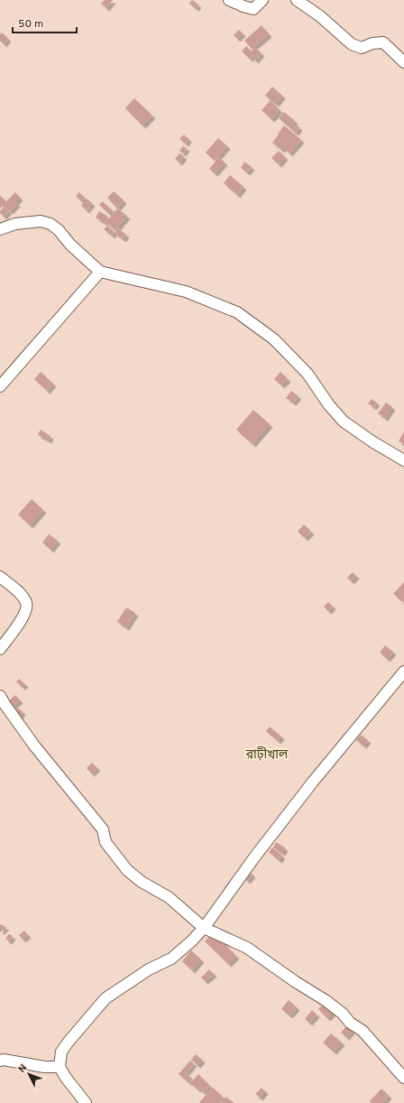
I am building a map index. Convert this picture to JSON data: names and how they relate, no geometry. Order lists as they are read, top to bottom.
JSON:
{
  "districts": ["রাঢ়ীখাল"],
  "scale_bar": "50 m",
  "north": "top left"
}
